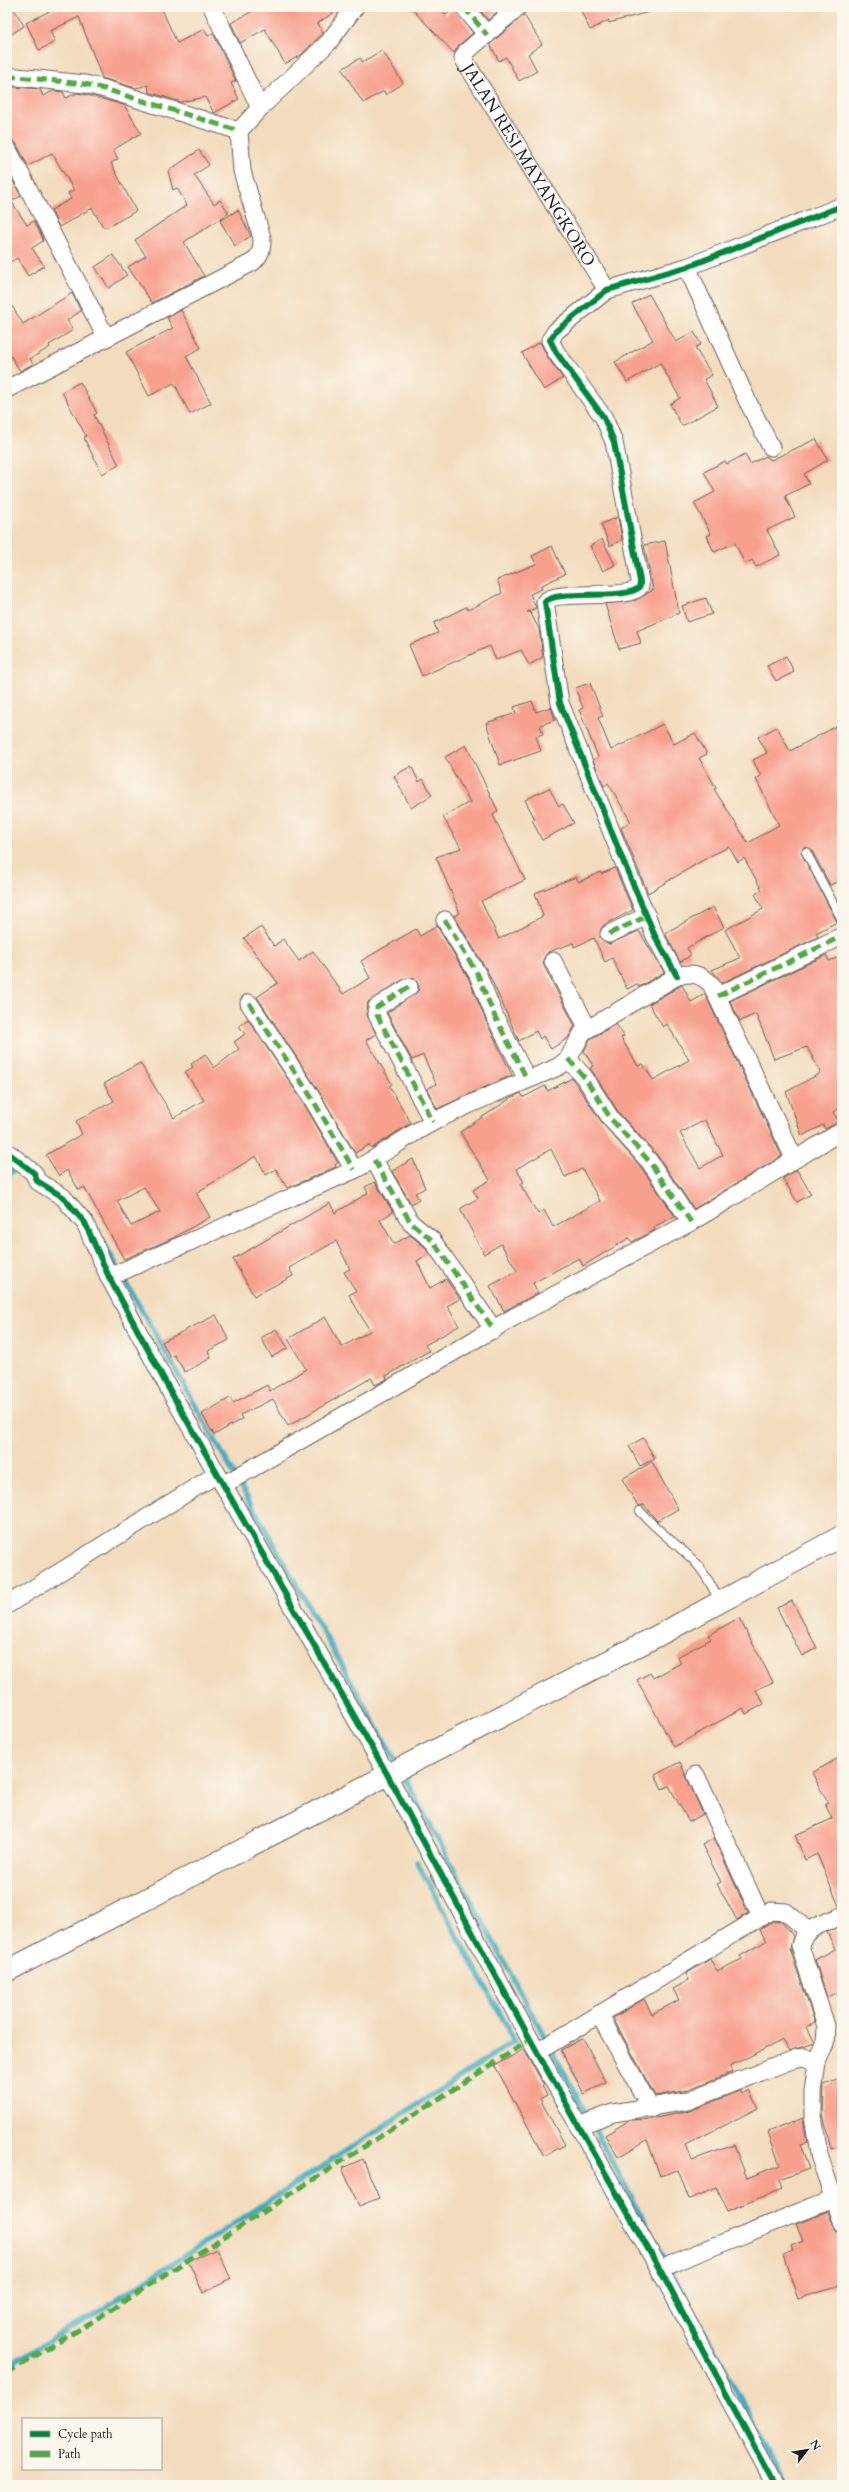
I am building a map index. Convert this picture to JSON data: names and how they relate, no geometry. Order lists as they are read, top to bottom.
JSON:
{
  "streets": {
    "street": ["JALAN RESI MAYANGKORO"]
  },
  "legend": ["Cycle path", "Path"],
  "north": "top right"
}
